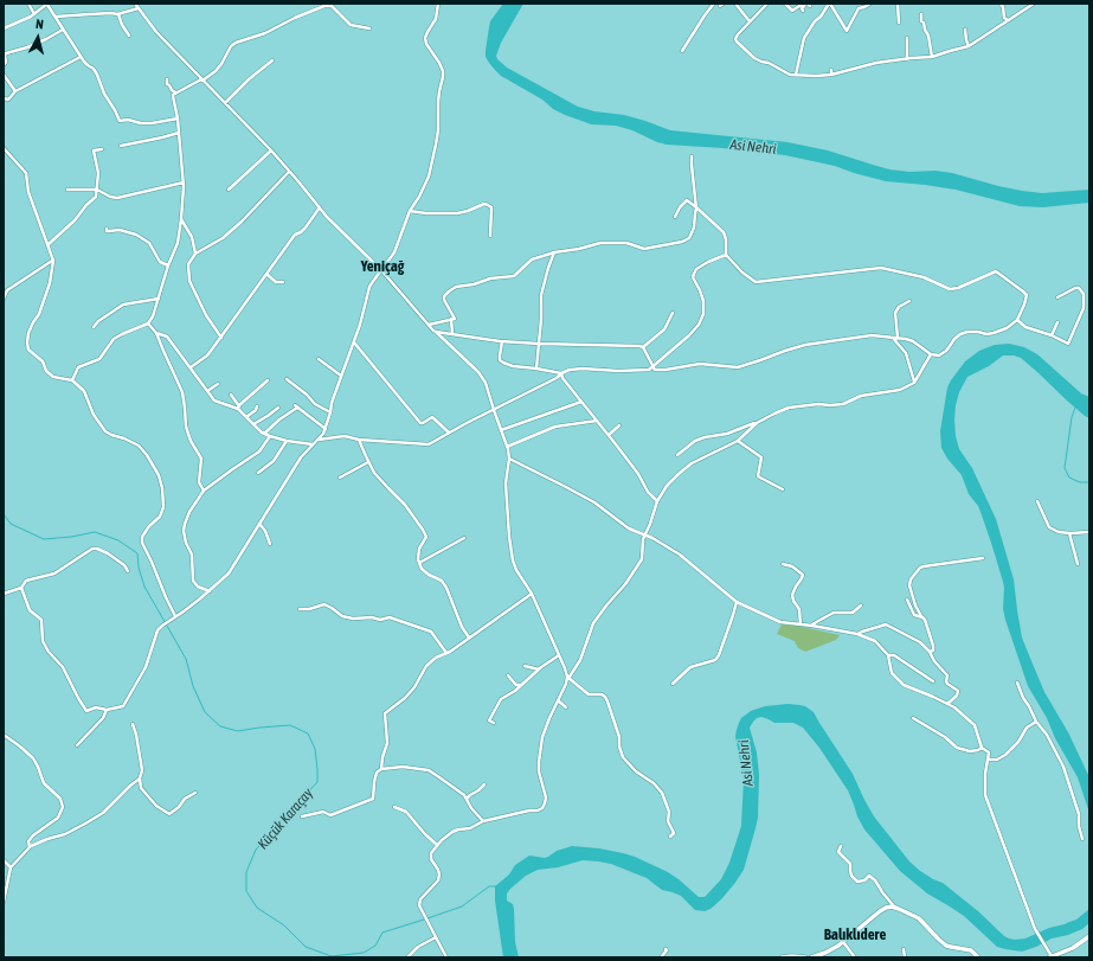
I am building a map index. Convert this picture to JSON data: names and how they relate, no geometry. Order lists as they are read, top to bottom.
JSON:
{
  "districts": ["Yeniçağ", "Balıklıdere"],
  "water": ["Asi Nehri", "Küçük Karaçay"],
  "north": "top"
}
